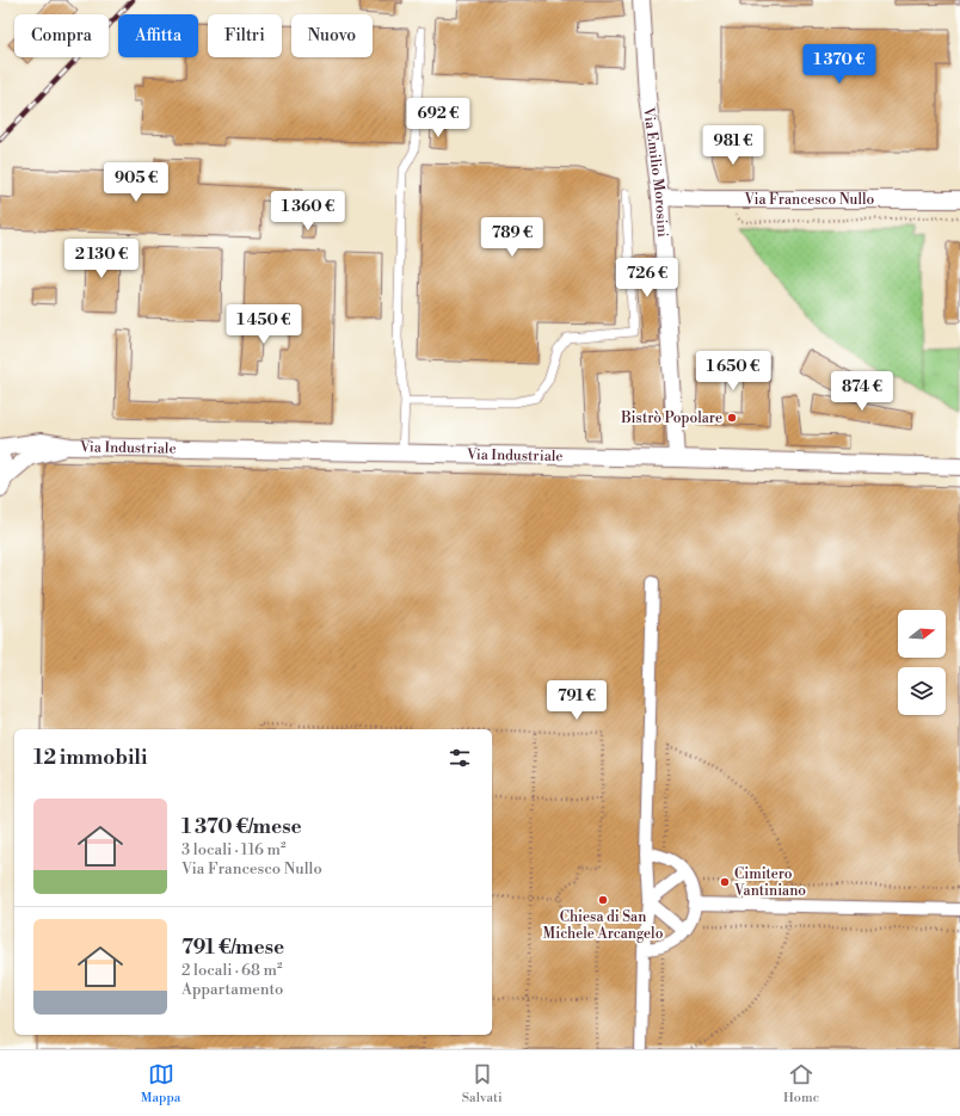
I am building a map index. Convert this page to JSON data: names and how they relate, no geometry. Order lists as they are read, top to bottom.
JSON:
{
  "streets": {
    "street": ["Via Emilio Morosini", "Via Francesco Nullo", "Via Industriale"]
  },
  "crossings": [
    ["Via Emilio Morosini", "Via Francesco Nullo"],
    ["Via Emilio Morosini", "Via Industriale"]
  ],
  "places": ["Bistrò Popolare", "Cimitero Vantiniano", "Chiesa di San Michele Arcangelo"],
  "north": "right",
  "page": {
    "chip": [
      "Compra",
      "Affitta",
      "Filtri",
      "Nuovo"
    ],
    "price": [
      "1 370 €",
      "692 €",
      "981 €",
      "905 €",
      "1 360 €",
      "789 €",
      "2 130 €",
      "726 €",
      "1 450 €",
      "1 650 €",
      "874 €",
      "791 €"
    ],
    "heading": "12 immobili",
    "list": [
      {
        "name": "1 370 €/mese",
        "note": "3 locali · 116 m² · Via Francesco Nullo"
      },
      {
        "name": "791 €/mese",
        "note": "2 locali · 68 m² · Appartamento"
      }
    ],
    "tabs": ["Mappa", "Salvati", "Home"]
  }
}
